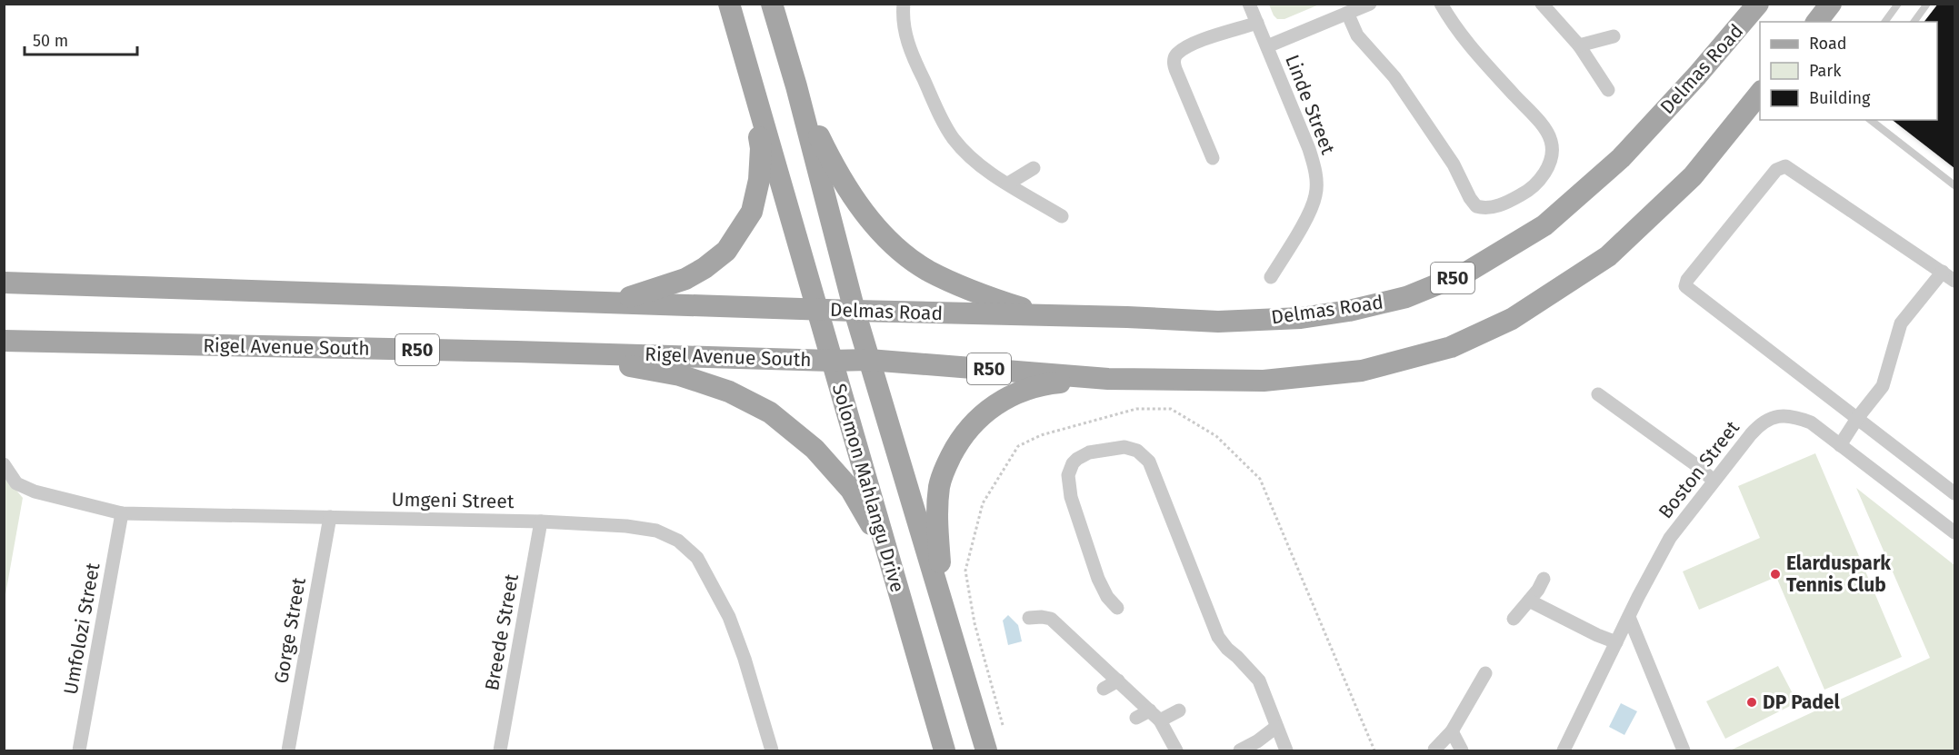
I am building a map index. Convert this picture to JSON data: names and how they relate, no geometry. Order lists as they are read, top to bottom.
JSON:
{
  "streets": {
    "main road": [
      "Delmas Road",
      "R50",
      "Rigel Avenue South",
      "Solomon Mahlangu Drive"
    ],
    "street": [
      "Linde Street",
      "Boston Street",
      "Umgeni Street",
      "Umfolozi Street",
      "Gorge Street",
      "Breede Street"
    ]
  },
  "crossings": [
    ["Delmas Road", "R50"],
    ["Delmas Road", "Solomon Mahlangu Drive"],
    ["R50", "Rigel Avenue South"],
    ["R50", "Solomon Mahlangu Drive"],
    ["Rigel Avenue South", "Solomon Mahlangu Drive"],
    ["Umgeni Street", "Umfolozi Street"],
    ["Umgeni Street", "Gorge Street"],
    ["Umgeni Street", "Breede Street"]
  ],
  "places": ["Elarduspark Tennis Club", "DP Padel"],
  "legend": ["Road", "Park", "Building"],
  "scale_bar": "50 m"
}
